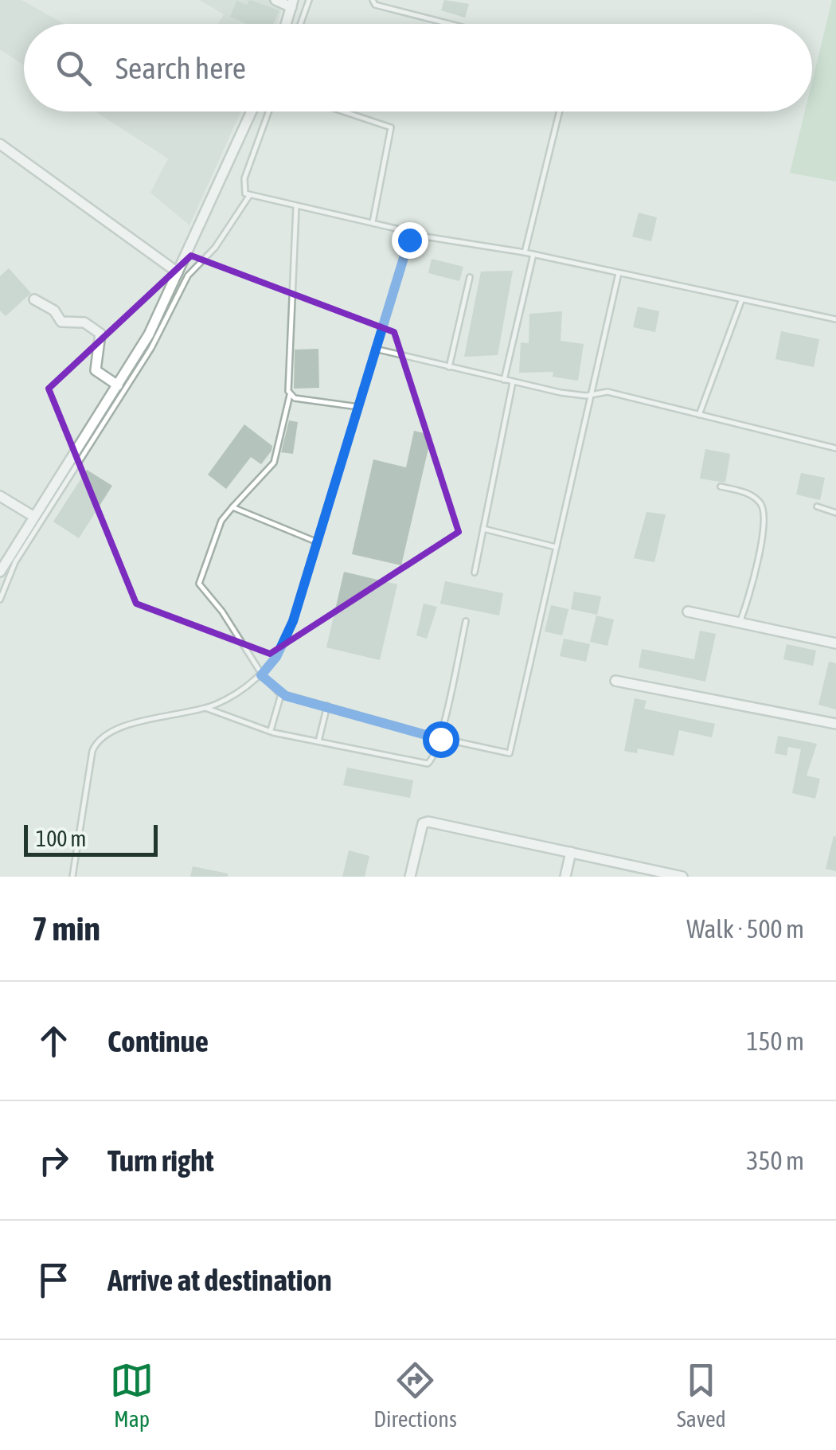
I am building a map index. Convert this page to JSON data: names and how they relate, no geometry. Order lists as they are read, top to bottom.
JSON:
{
  "scale_bar": "100 m",
  "page": {
    "search": "Search here",
    "scale": "100 m",
    "heading": ["7 min", "Walk · 500 m"],
    "list": [
      ["Continue", "150 m"],
      ["Turn right", "350 m"],
      "Arrive at destination"
    ],
    "nav": ["Map", "Directions", "Saved"]
  }
}
